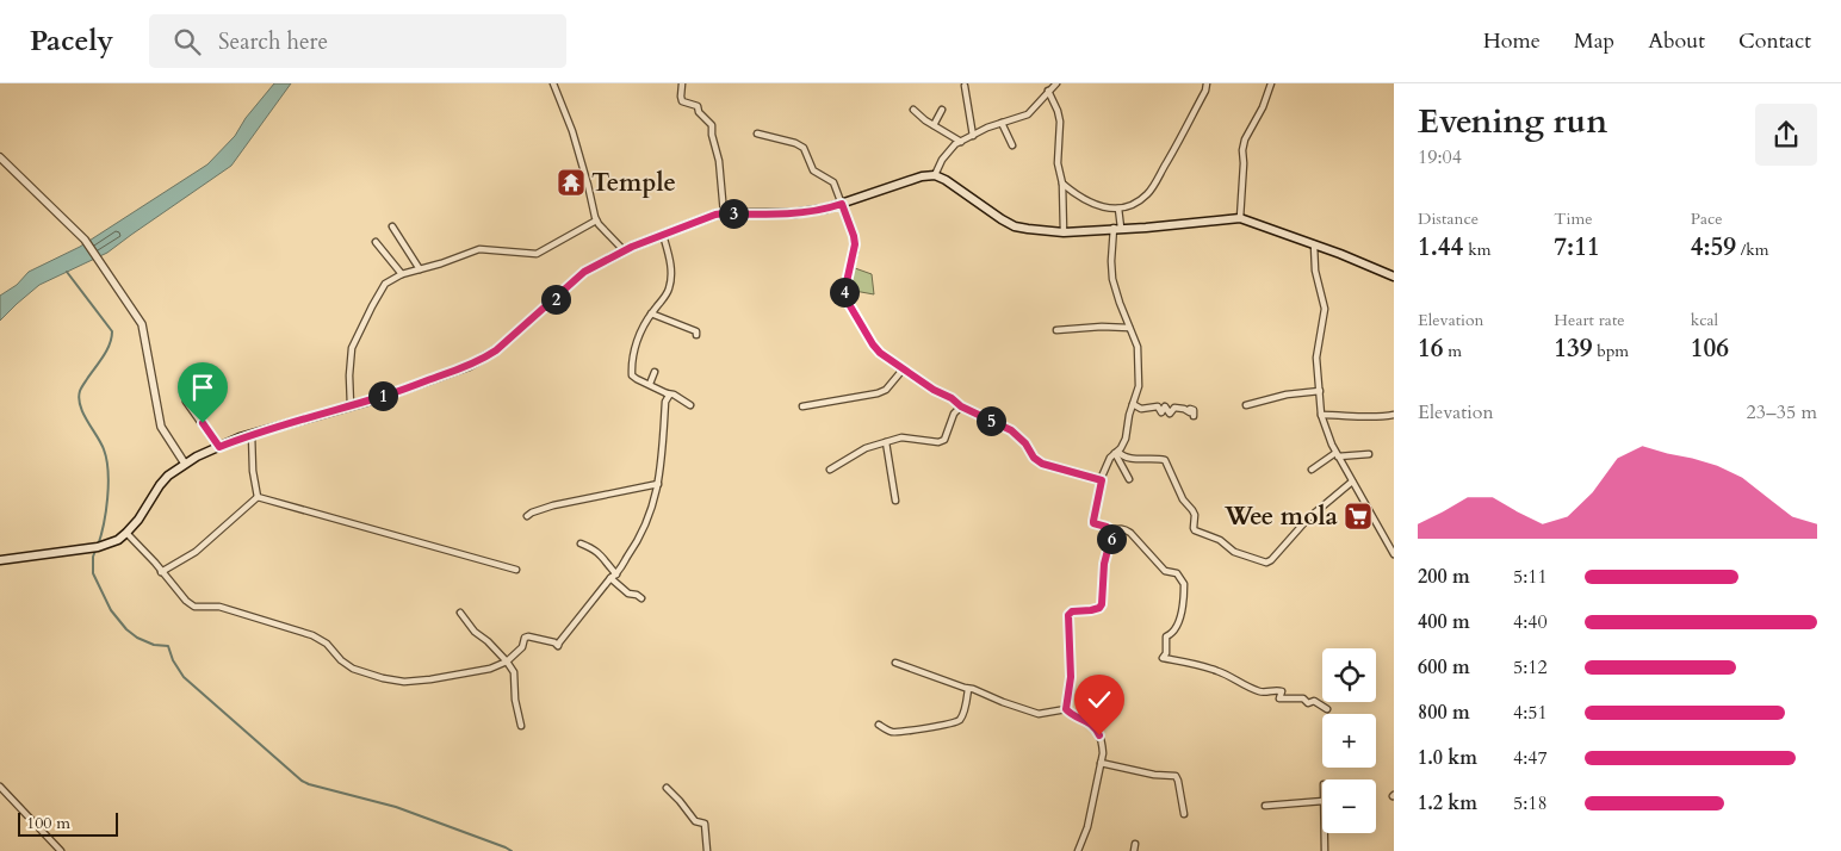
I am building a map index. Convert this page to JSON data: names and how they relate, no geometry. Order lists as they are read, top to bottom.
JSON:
{
  "places": {
    "temple": ["Temple"],
    "supermarket": ["Wee mola"]
  },
  "scale_bar": "100 m",
  "page": {
    "header": "Pacely",
    "search": "Search here",
    "nav": [
      "Home",
      "Map",
      "About",
      "Contact"
    ],
    "heading": ["Evening run", "19:04"],
    "stats": [
      ["Distance", "1.44 km"],
      ["Time", "7:11"],
      ["Pace", "4:59 /km"],
      ["Elevation", "16 m"],
      ["Heart rate", "139 bpm"],
      ["kcal", "106"]
    ],
    "pins": [
      "3",
      "4",
      "2",
      "1",
      "5",
      "6"
    ],
    "chart": ["Elevation", "23–35 m"],
    "list": [
      {
        "name": "200 m",
        "note": "5:11"
      },
      {
        "name": "400 m",
        "note": "4:40"
      },
      {
        "name": "600 m",
        "note": "5:12"
      },
      {
        "name": "800 m",
        "note": "4:51"
      },
      {
        "name": "1.0 km",
        "note": "4:47"
      },
      {
        "name": "1.2 km",
        "note": "5:18"
      }
    ],
    "map_buttons": ["+", "−"],
    "scale": "100 m"
  }
}
